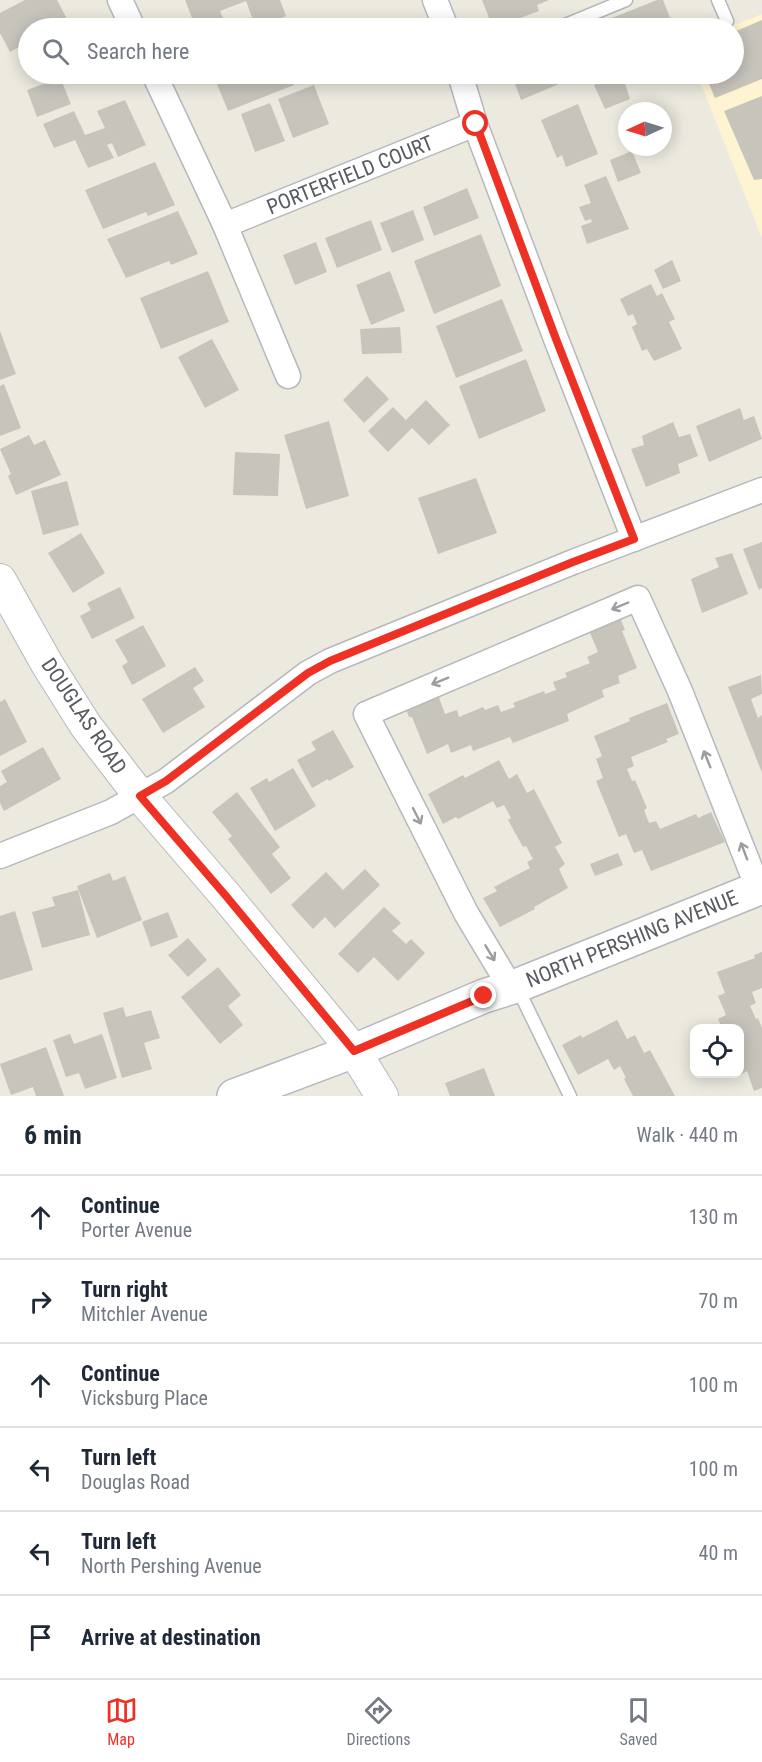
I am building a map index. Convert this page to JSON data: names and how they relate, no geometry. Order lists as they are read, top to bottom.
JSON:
{
  "streets": {
    "main road": ["NORTH PERSHING AVENUE"],
    "street": ["PORTERFIELD COURT", "DOUGLAS ROAD"]
  },
  "crossings": [
    ["DOUGLAS ROAD", "NORTH PERSHING AVENUE"]
  ],
  "north": "left",
  "page": {
    "search": "Search here",
    "heading": ["6 min", "Walk · 440 m"],
    "list": [
      ["Continue", "Porter Avenue", "130 m"],
      ["Turn right", "Mitchler Avenue", "70 m"],
      ["Continue", "Vicksburg Place", "100 m"],
      ["Turn left", "Douglas Road", "100 m"],
      ["Turn left", "North Pershing Avenue", "40 m"],
      "Arrive at destination"
    ],
    "nav": ["Map", "Directions", "Saved"]
  }
}
